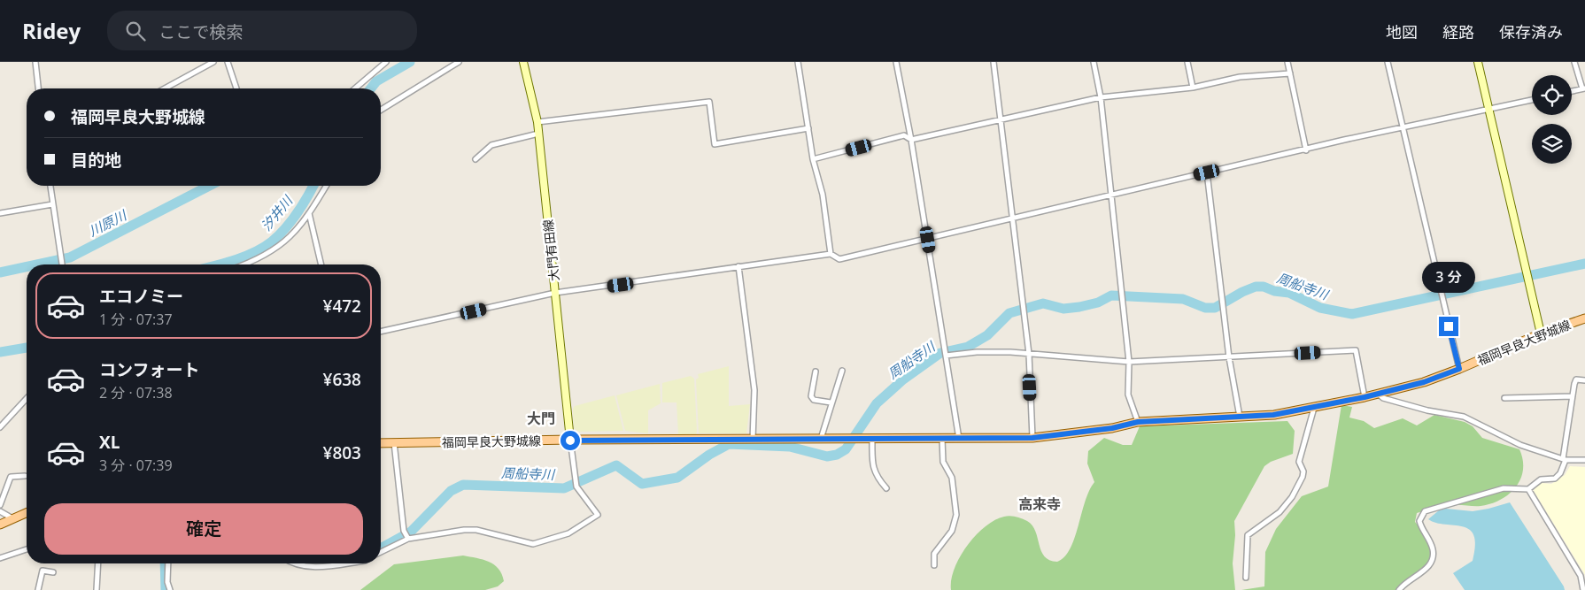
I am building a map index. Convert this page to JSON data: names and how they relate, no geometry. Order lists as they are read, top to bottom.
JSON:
{
  "streets": {
    "main road": ["大門有田線", "福岡早良大野城線"]
  },
  "crossings": [
    ["大門有田線", "福岡早良大野城線"]
  ],
  "districts": ["大門", "高来寺"],
  "water": ["汐井川", "川原川", "周船寺川"],
  "page": {
    "header": "Ridey",
    "search": "ここで検索",
    "nav": ["地図", "経路", "保存済み"],
    "banner": ["福岡早良大野城線", "目的地"],
    "bubble": "3 分",
    "list": [
      {
        "name": "エコノミー",
        "note": "1 分 · 07:37",
        "value": "¥472"
      },
      {
        "name": "コンフォート",
        "note": "2 分 · 07:38",
        "value": "¥638"
      },
      {
        "name": "XL",
        "note": "3 分 · 07:39",
        "value": "¥803"
      }
    ],
    "buttons": "確定"
  }
}
